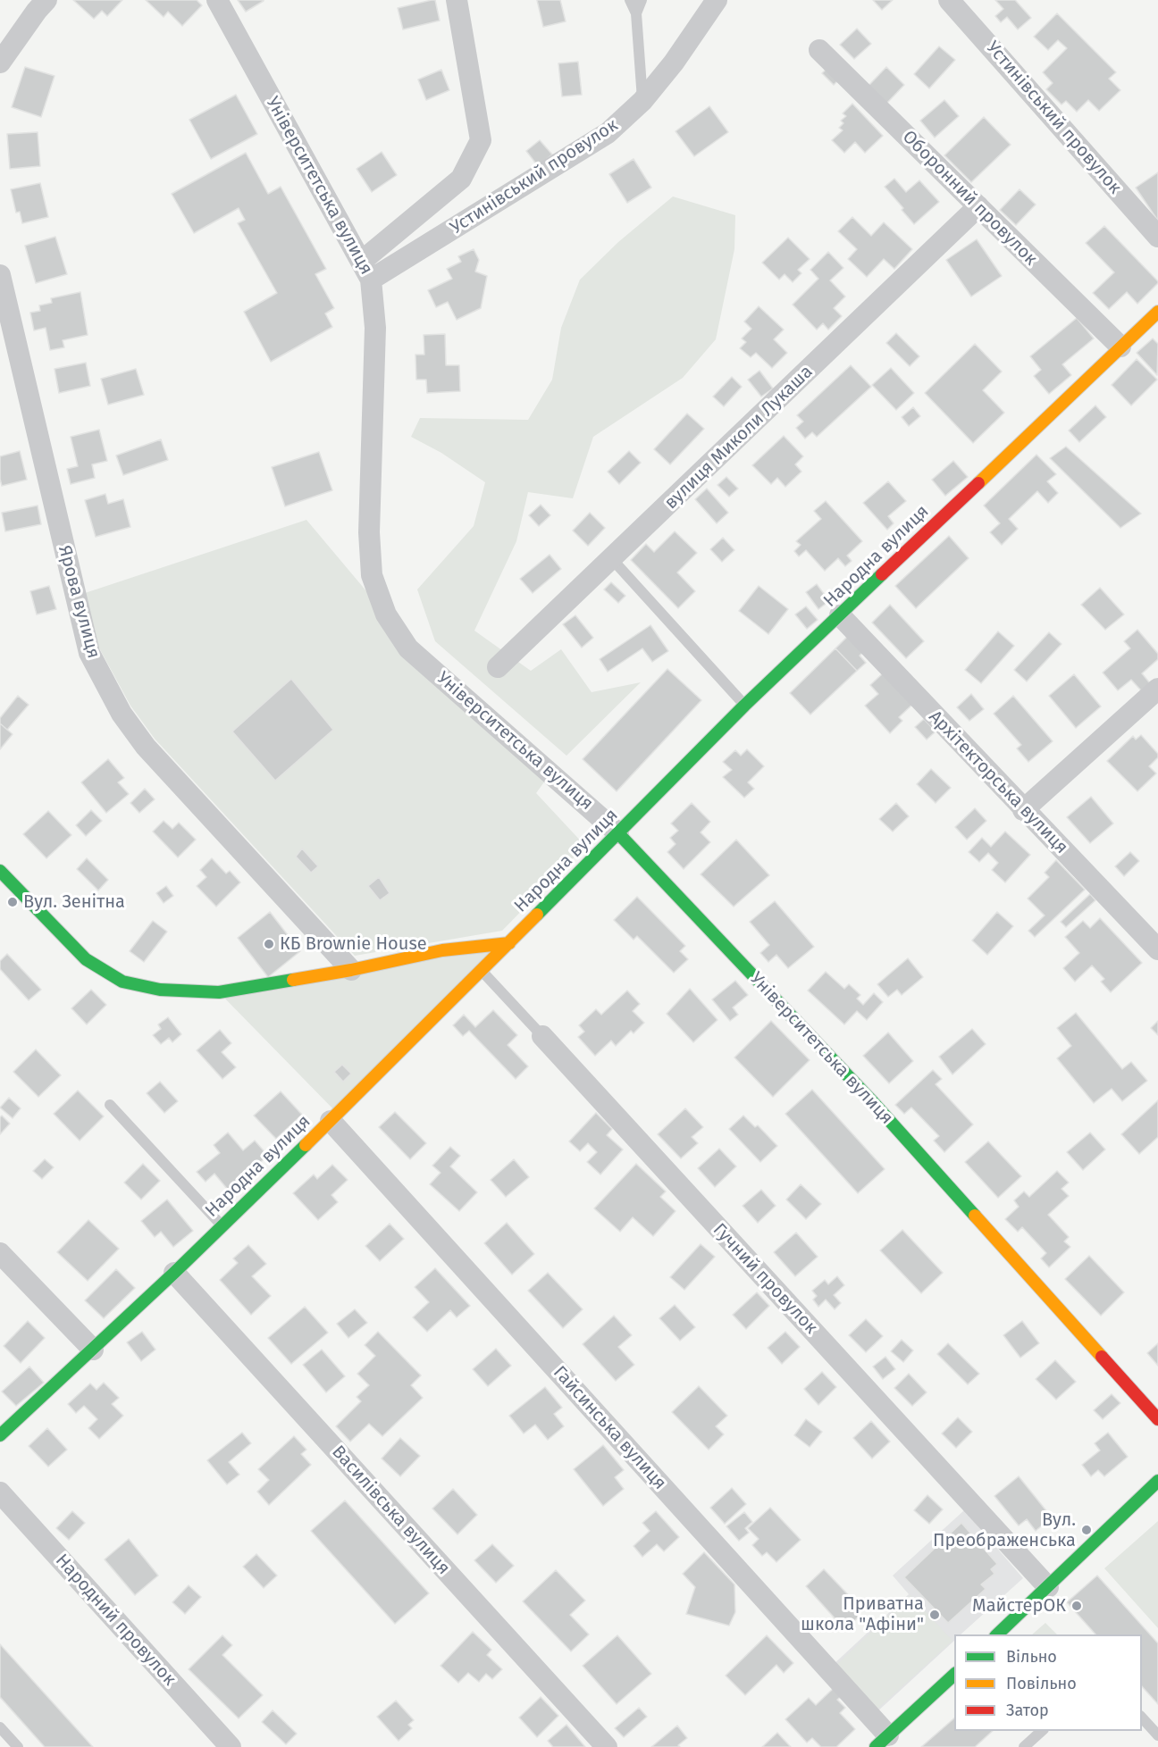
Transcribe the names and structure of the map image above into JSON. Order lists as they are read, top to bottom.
{
  "streets": {
    "street": [
      "Устинівський провулок",
      "Університетська вулиця",
      "Оборонний провулок",
      "вулиця Миколи Лукаша",
      "Народна вулиця",
      "Ярова вулиця",
      "Архітекторська вулиця",
      "Гучний провулок",
      "Гайсинська вулиця",
      "Василівська вулиця",
      "Народний провулок"
    ]
  },
  "crossings": [
    ["Устинівський провулок", "Університетська вулиця"],
    ["Університетська вулиця", "Народна вулиця"],
    ["Оборонний провулок", "вулиця Миколи Лукаша"],
    ["Оборонний провулок", "Народна вулиця"],
    ["Народна вулиця", "Архітекторська вулиця"],
    ["Народна вулиця", "Гучний провулок"],
    ["Народна вулиця", "Гайсинська вулиця"],
    ["Народна вулиця", "Василівська вулиця"]
  ],
  "places": [
    "Вул. Зенітна",
    "КБ Brownie House",
    "Вул. Преображенська",
    "МайстерОК",
    "Приватна школа \"Афіни\""
  ],
  "legend": ["Вільно", "Повільно", "Затор"]
}
